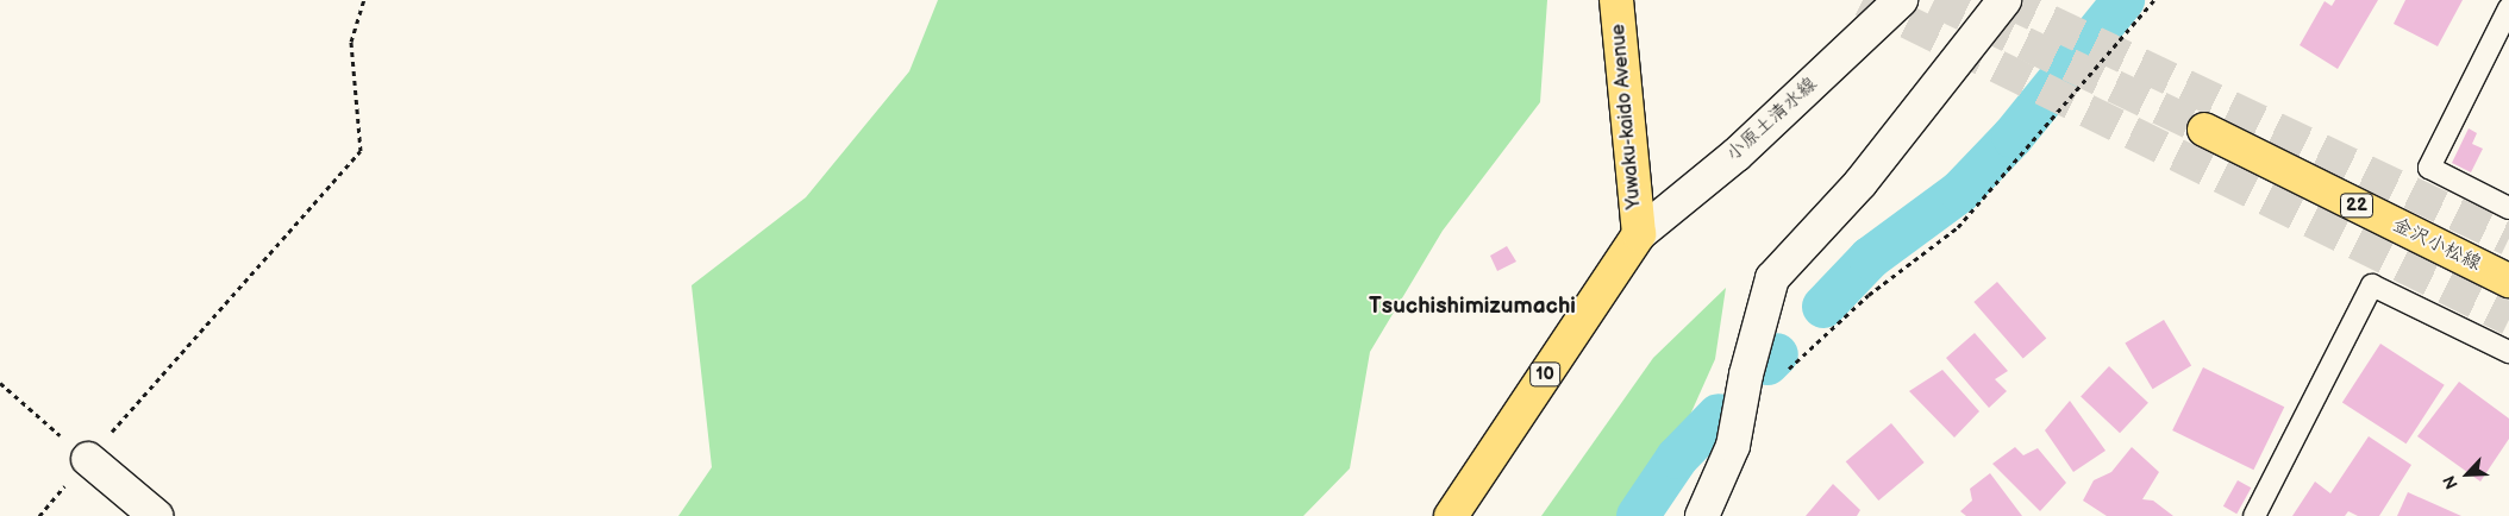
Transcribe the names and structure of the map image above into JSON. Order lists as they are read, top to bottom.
{
  "streets": {
    "main road": [
      "Yuwaku-kaido Avenue",
      "22",
      "金沢小松線",
      "10"
    ],
    "street": ["小原土清水線"]
  },
  "crossings": [
    ["Yuwaku-kaido Avenue", "小原土清水線"],
    ["Yuwaku-kaido Avenue", "10"],
    ["小原土清水線", "10"]
  ],
  "districts": ["Tsuchishimizumachi"],
  "north": "bottom left"
}
